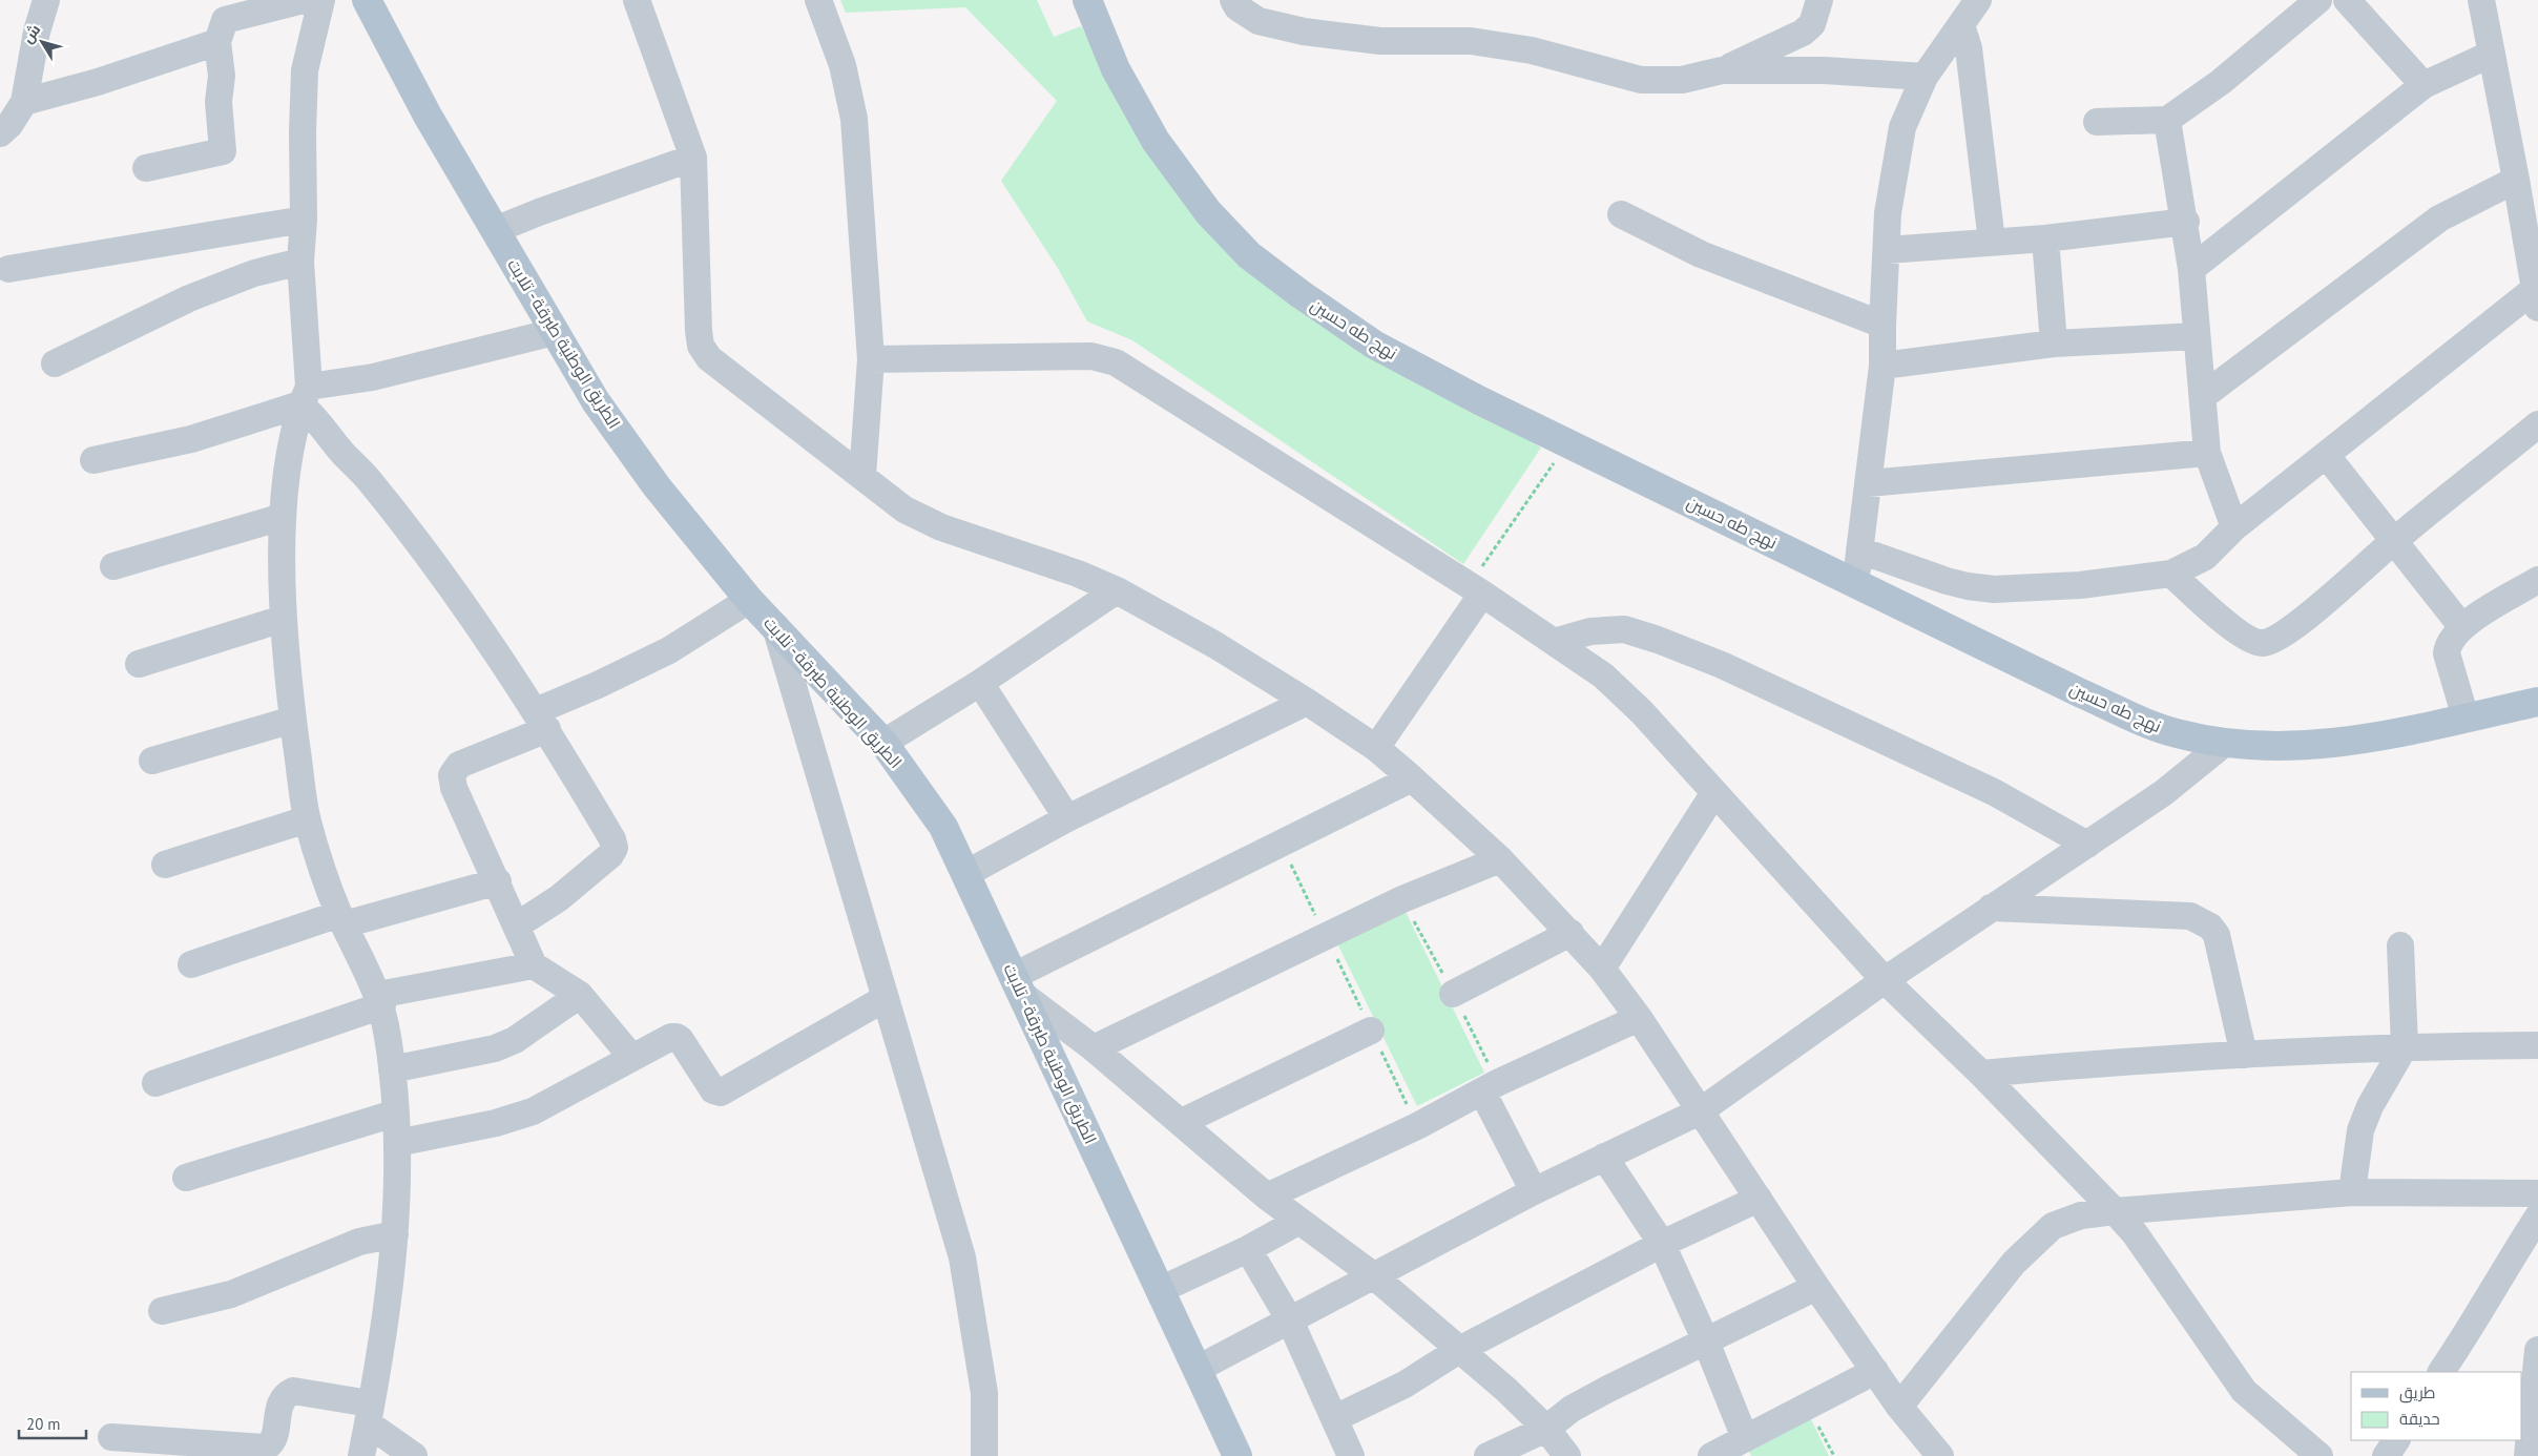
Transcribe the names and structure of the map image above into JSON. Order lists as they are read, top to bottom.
{
  "streets": {
    "main road": ["نهج طه حسين", "الطريق الوطنية طبرقة - تلابت"]
  },
  "legend": ["طريق", "حديقة"],
  "scale_bar": "20 m",
  "north": "top left"
}
